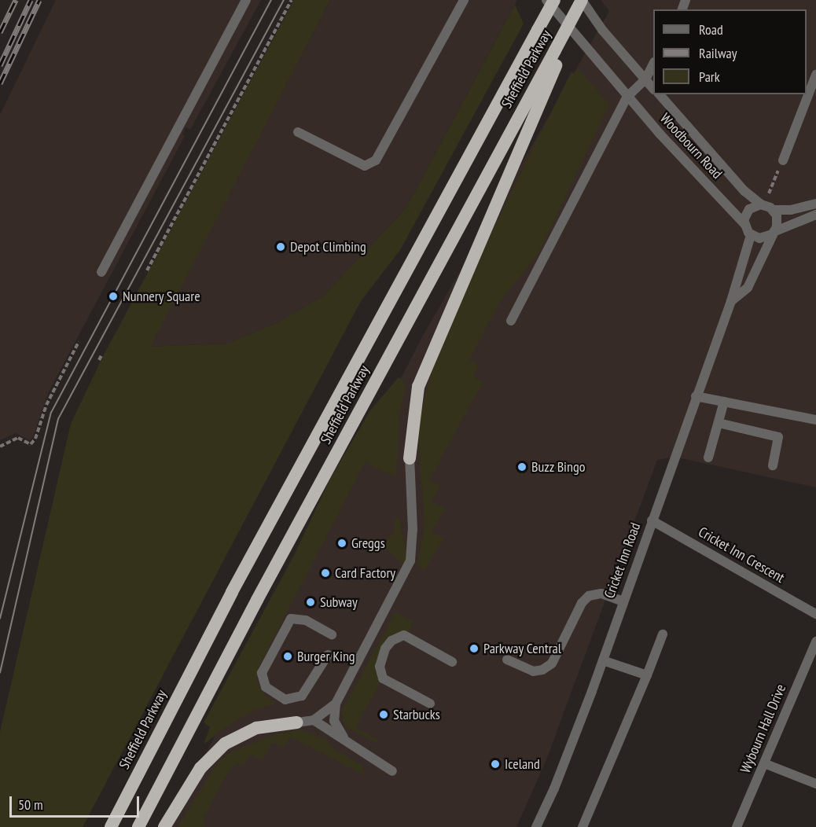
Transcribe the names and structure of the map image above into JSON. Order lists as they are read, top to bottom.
{
  "streets": {
    "highway": ["Sheffield Parkway"],
    "street": [
      "Woodbourn Road",
      "Cricket Inn Crescent",
      "Cricket Inn Road",
      "Wybourn Hall Drive"
    ]
  },
  "crossings": [
    ["Woodbourn Road", "Cricket Inn Road"],
    ["Cricket Inn Crescent", "Cricket Inn Road"]
  ],
  "places": [
    "Depot Climbing",
    "Nunnery Square",
    "Buzz Bingo",
    "Greggs",
    "Card Factory",
    "Subway",
    "Parkway Central",
    "Burger King",
    "Starbucks",
    "Iceland"
  ],
  "legend": ["Road", "Railway", "Park"],
  "scale_bar": "50 m"
}
